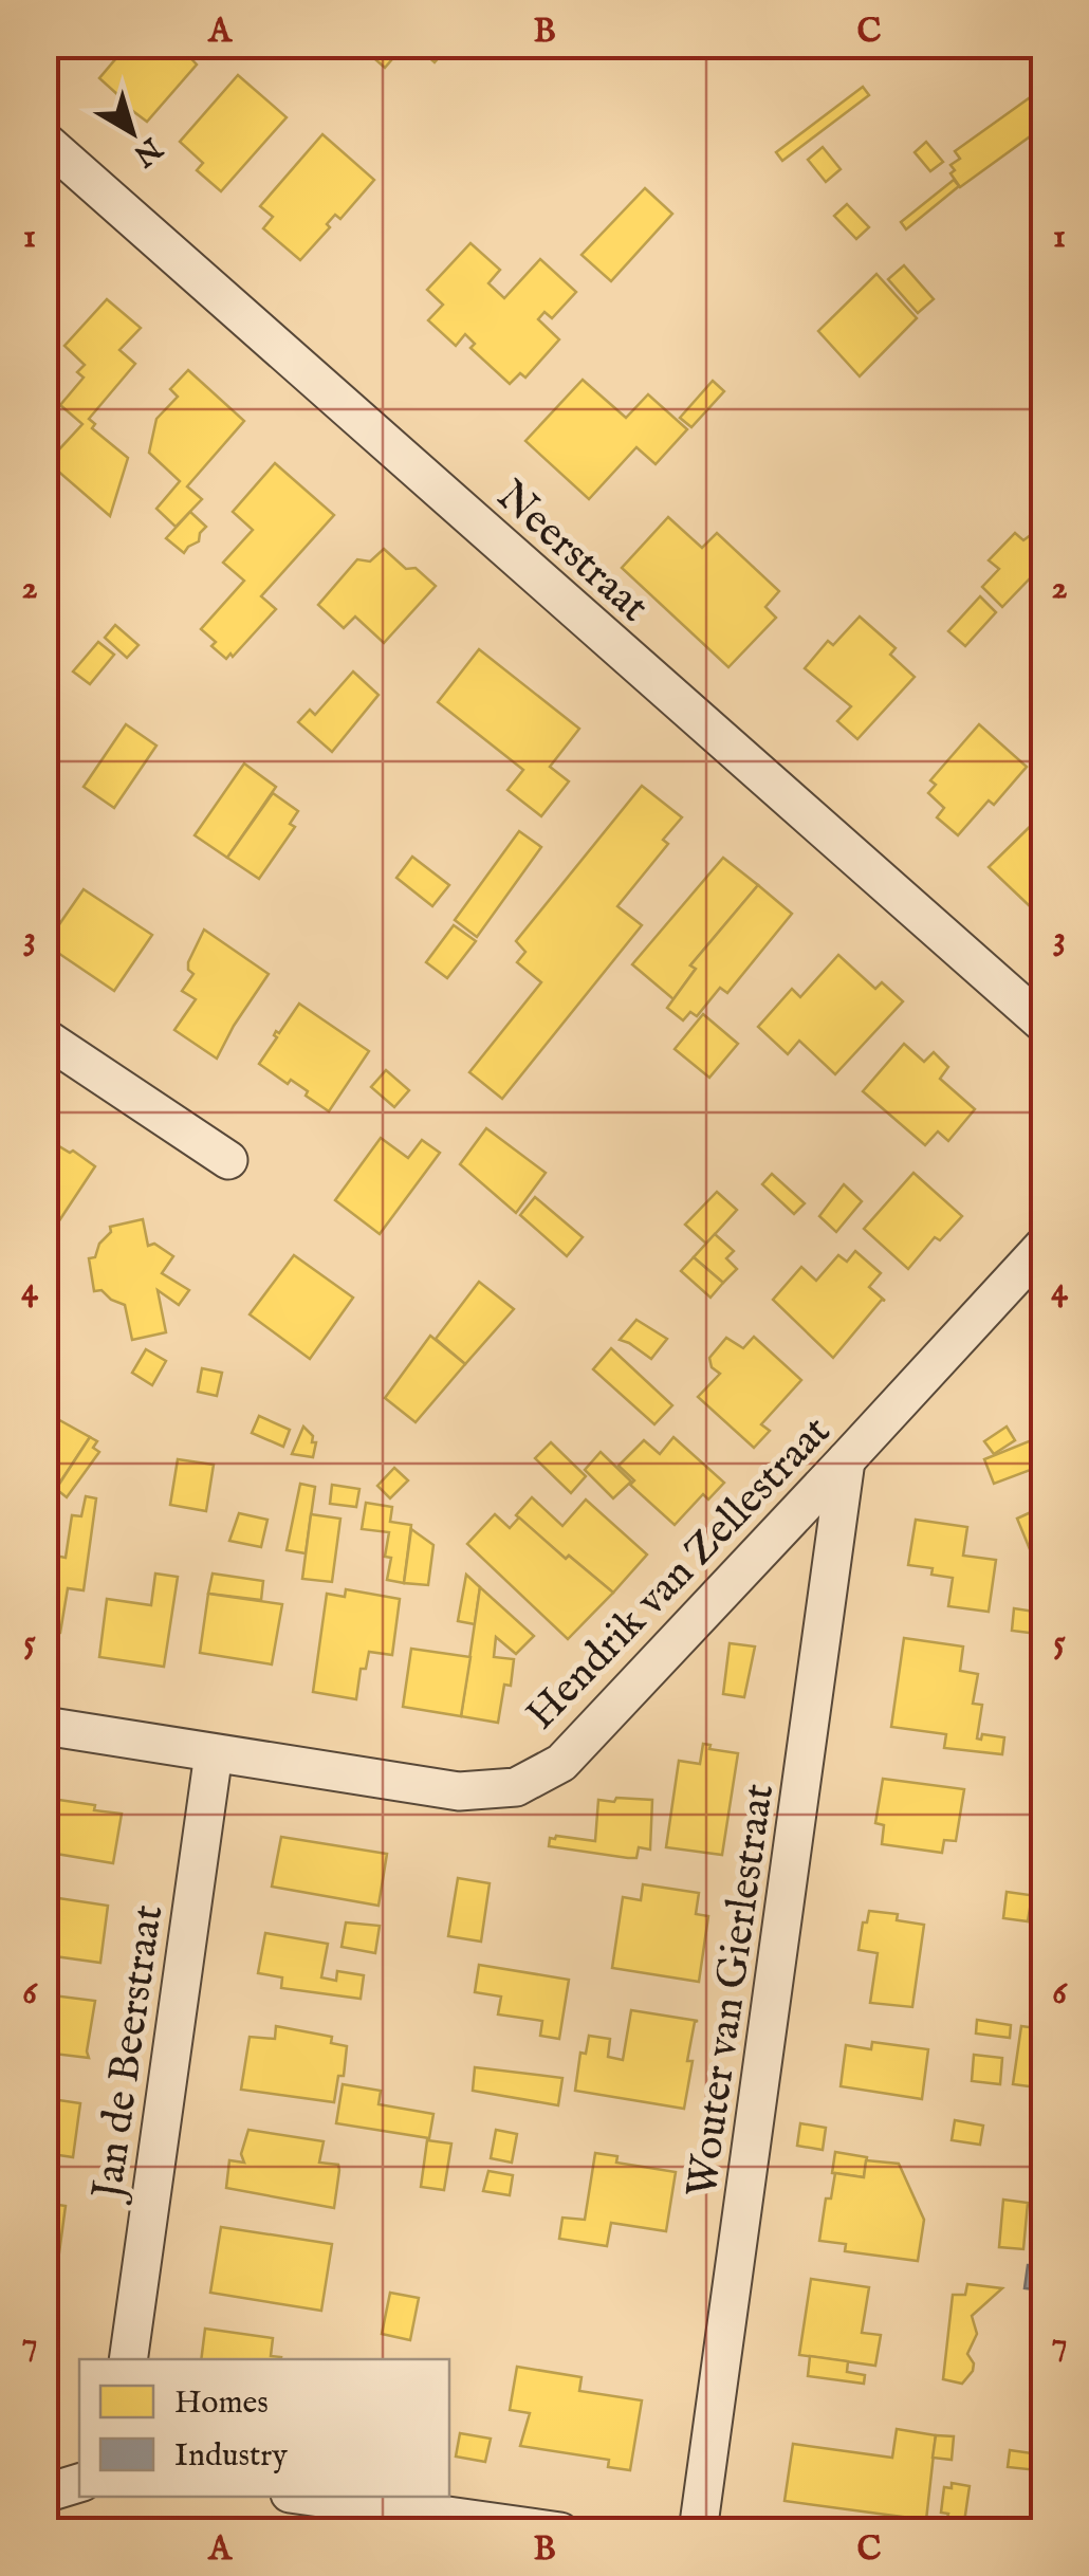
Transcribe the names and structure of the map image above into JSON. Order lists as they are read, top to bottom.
{
  "streets": {
    "street": [
      "Neerstraat",
      "Hendrik van Zellestraat",
      "Wouter van Gierlestraat",
      "Jan de Beerstraat"
    ]
  },
  "crossings": [
    ["Hendrik van Zellestraat", "Wouter van Gierlestraat"],
    ["Hendrik van Zellestraat", "Jan de Beerstraat"]
  ],
  "legend": ["Homes", "Industry"],
  "north": "bottom right",
  "grid": {
    "columns": ["A", "B", "C"],
    "rows": [
      "1",
      "2",
      "3",
      "4",
      "5",
      "6",
      "7"
    ]
  }
}
